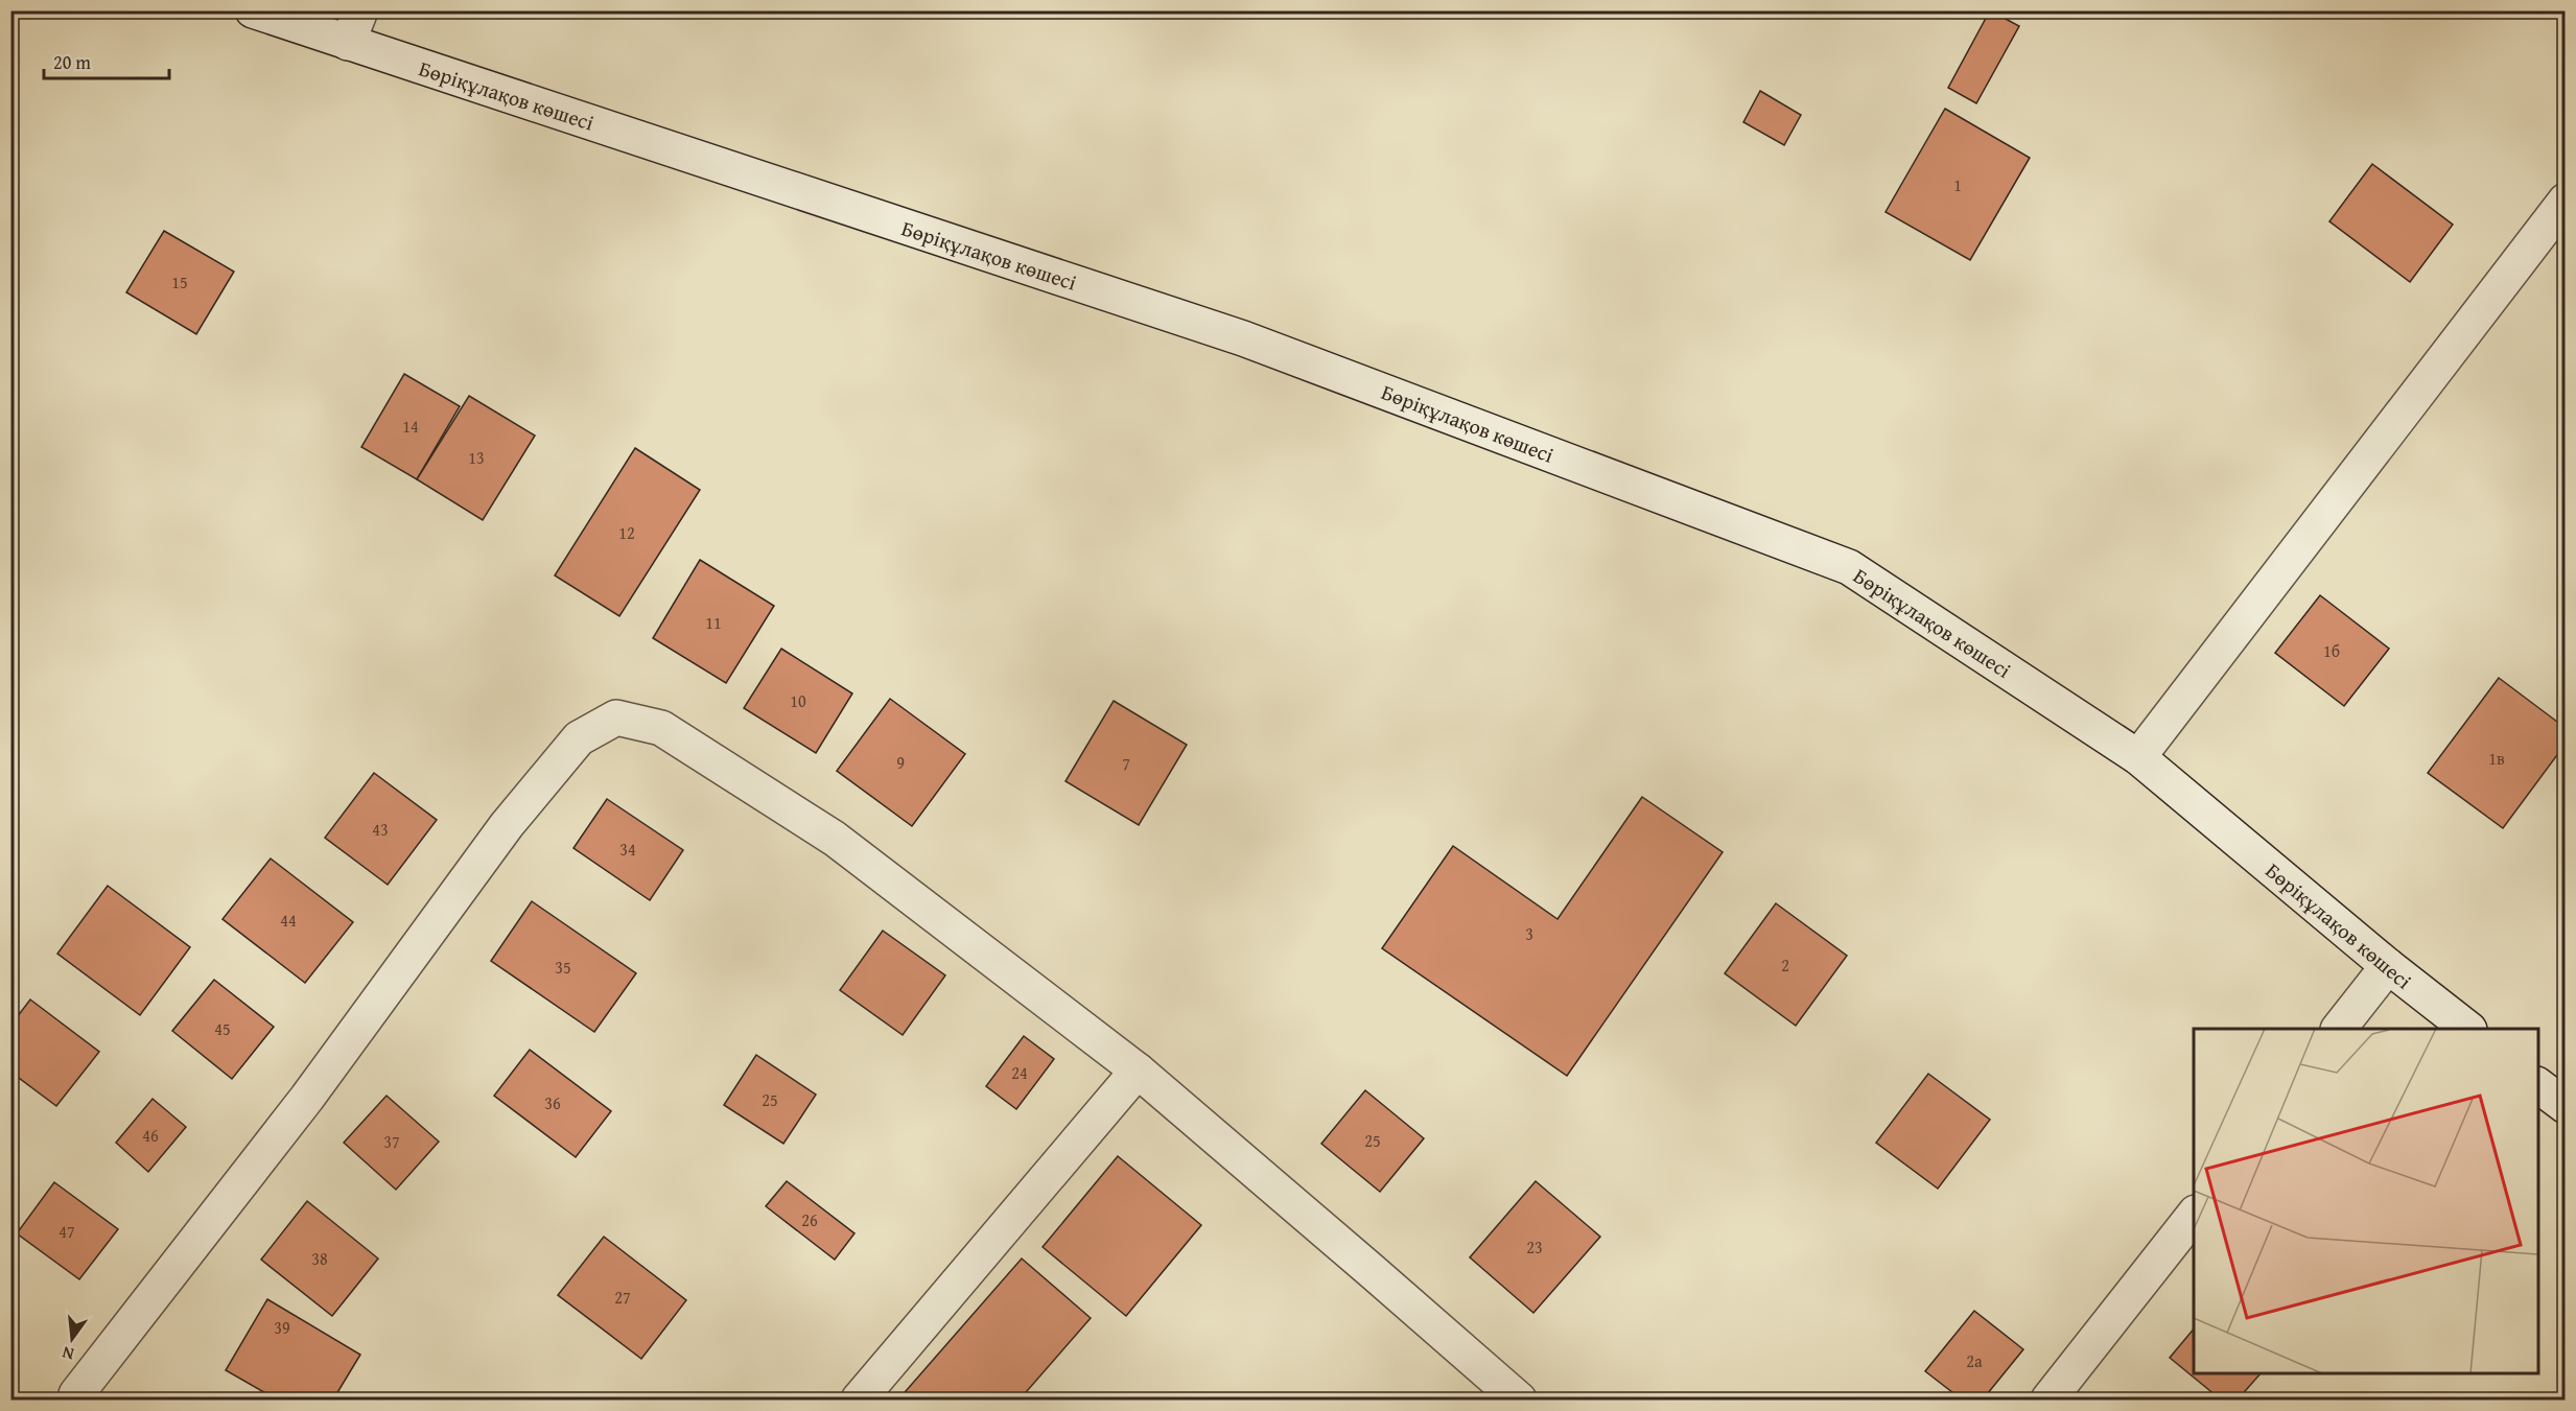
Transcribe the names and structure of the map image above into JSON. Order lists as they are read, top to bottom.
{
  "streets": {
    "street": ["Бөріқұлақов көшесі"]
  },
  "house_numbers": [
    "1",
    "15",
    "14",
    "13",
    "12",
    "11",
    "1б",
    "10",
    "1в",
    "9",
    "7",
    "43",
    "34",
    "44",
    "3",
    "2",
    "35",
    "45",
    "24",
    "25",
    "36",
    "46",
    "25",
    "37",
    "26",
    "47",
    "23",
    "38",
    "27",
    "39",
    "2а"
  ],
  "scale_bar": "20 m",
  "north": "bottom"
}
